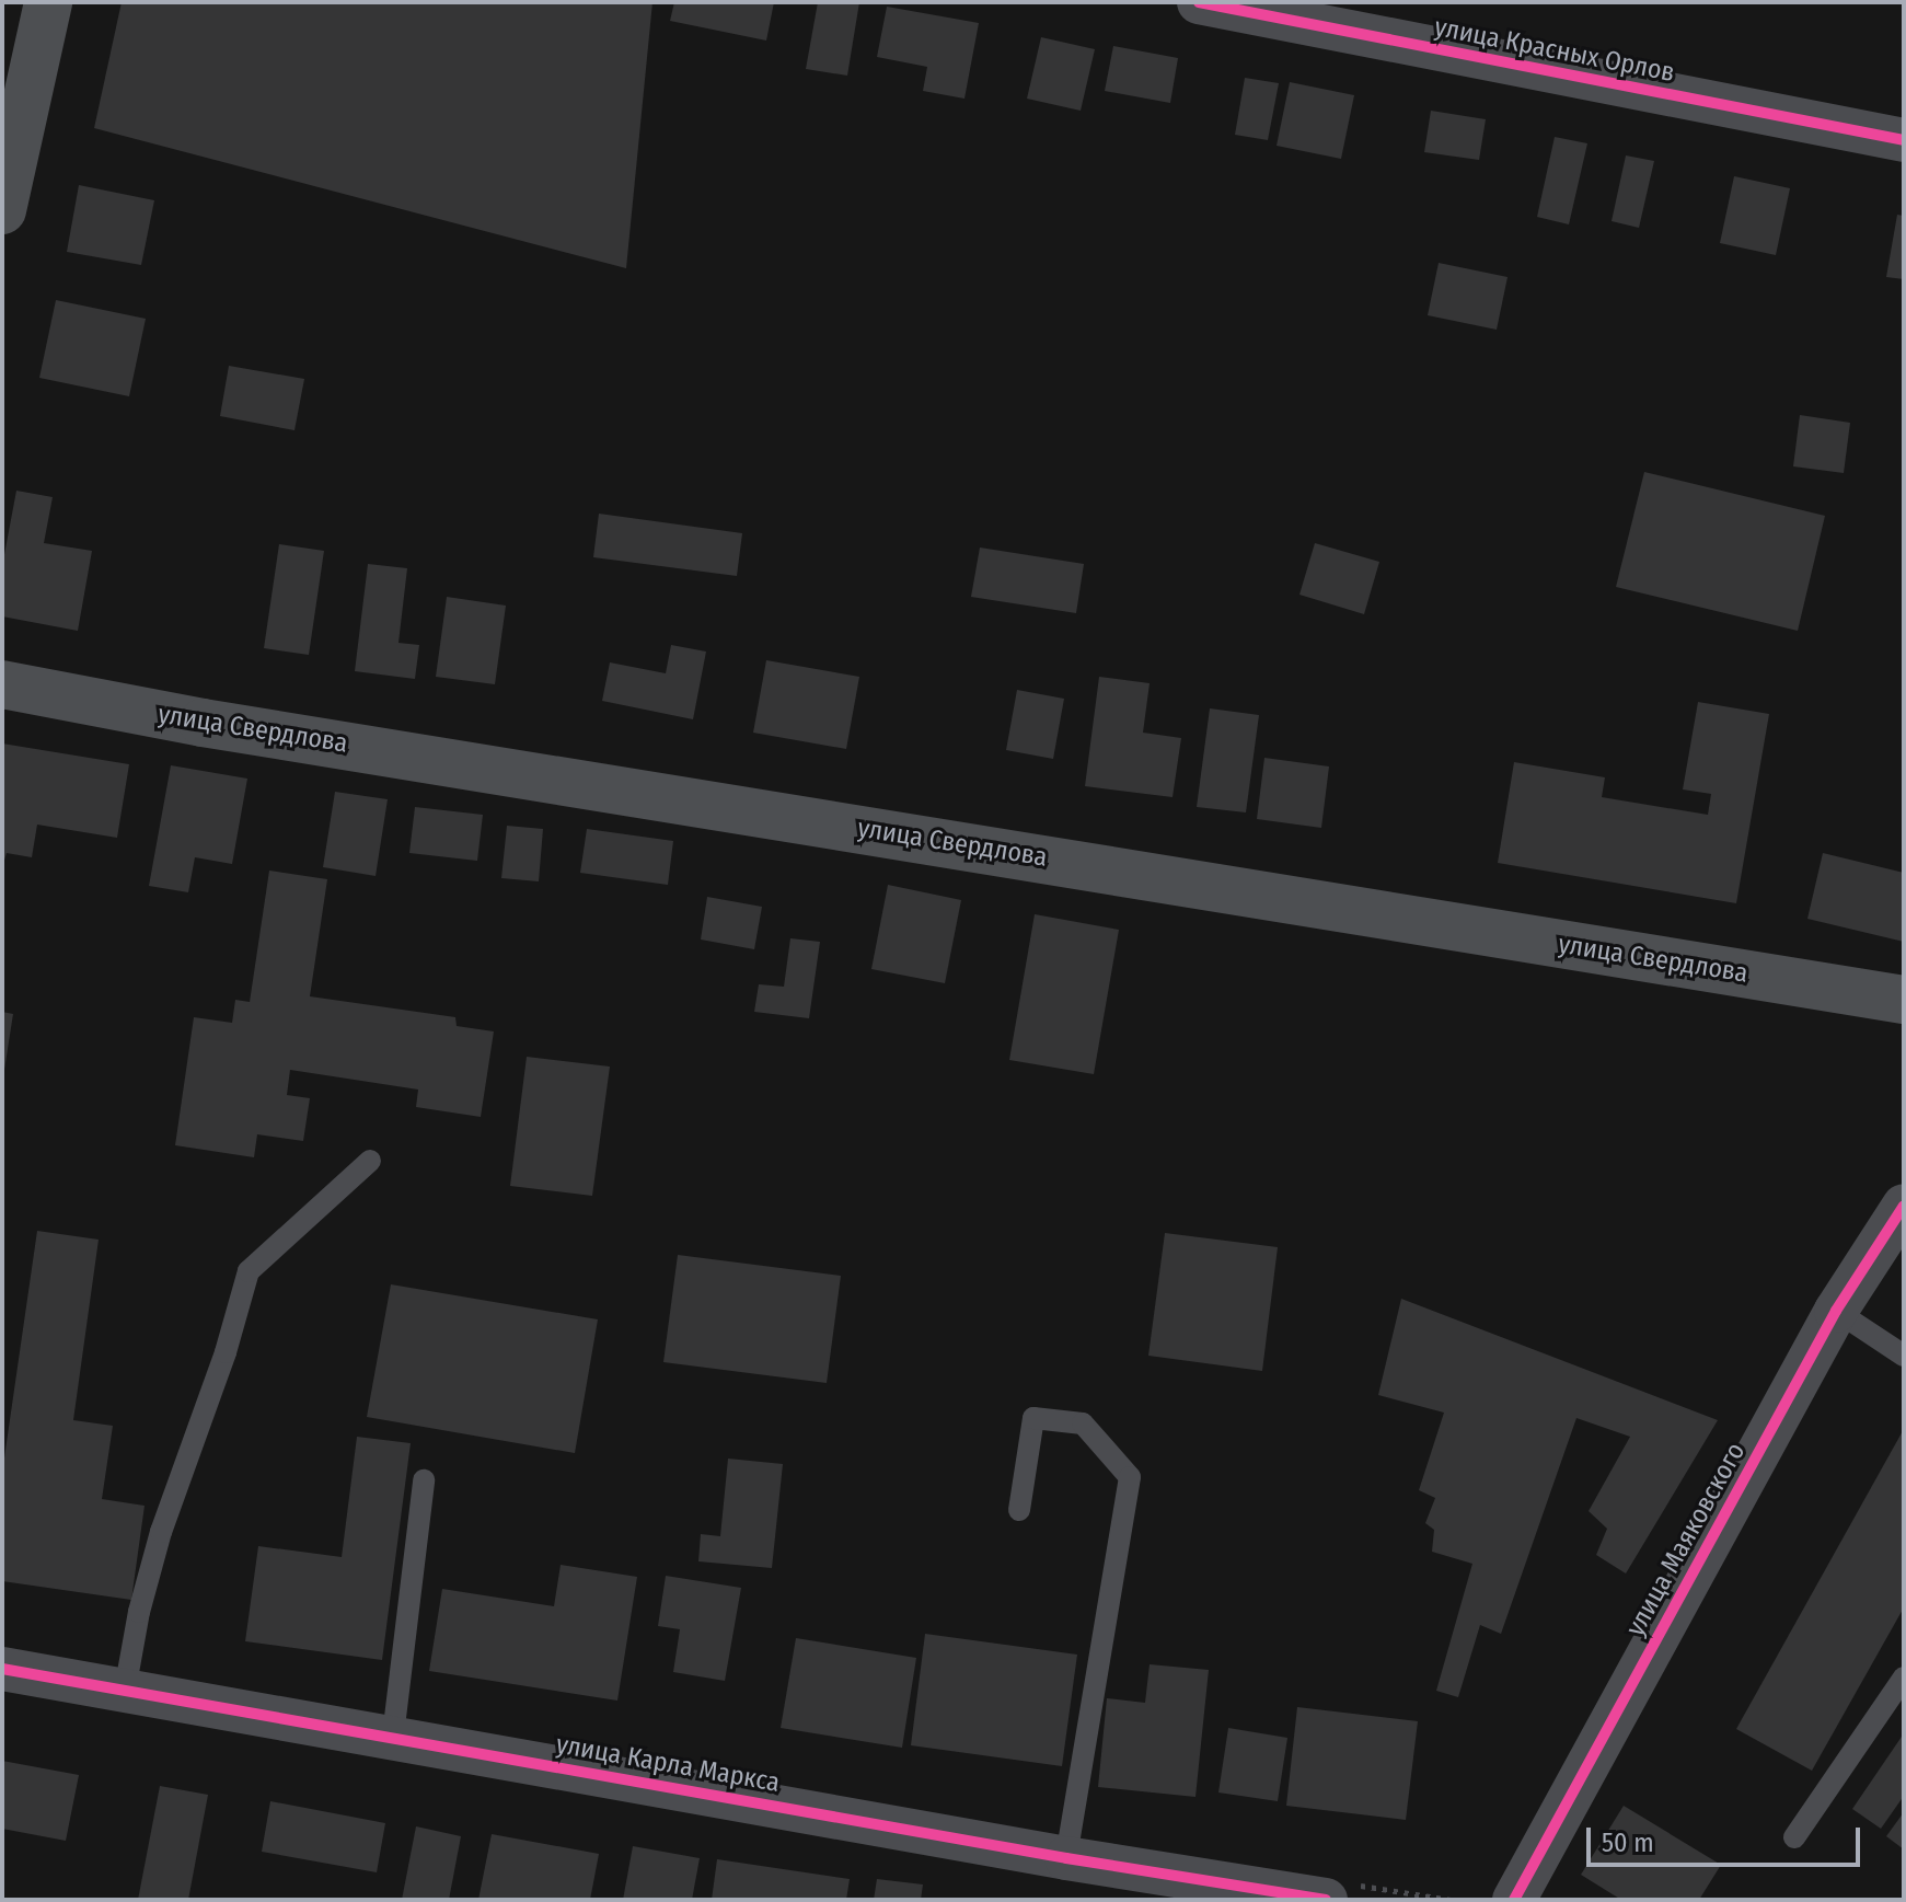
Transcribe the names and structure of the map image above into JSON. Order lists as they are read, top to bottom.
{
  "streets": {
    "main road": ["улица Свердлова"],
    "street": ["улица Красных Орлов", "улица Маяковского", "улица Карла Маркса"]
  },
  "scale_bar": "50 m"
}
